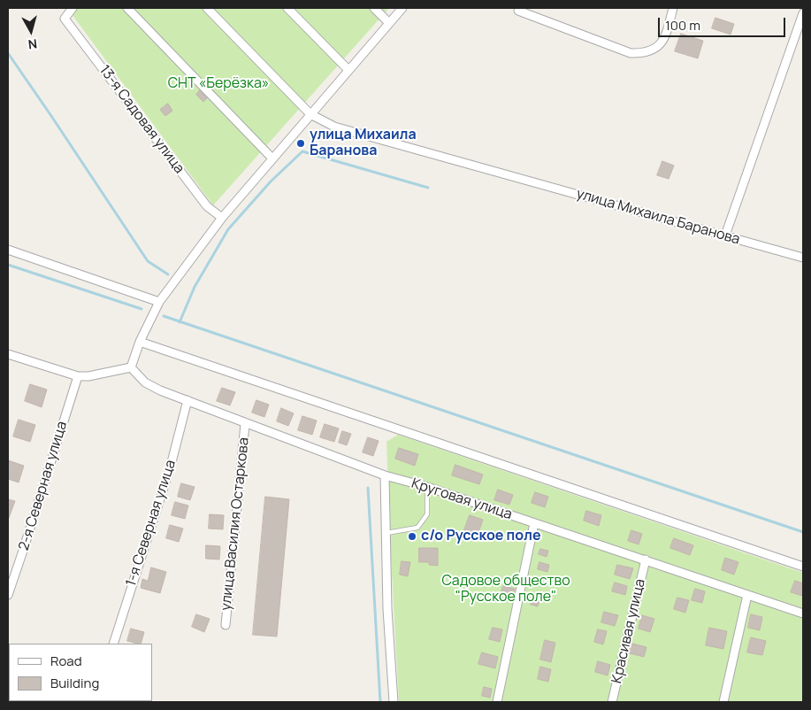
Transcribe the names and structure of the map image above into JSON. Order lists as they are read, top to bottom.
{
  "streets": {
    "street": [
      "13-я Садовая улица",
      "улица Михаила Баранова",
      "2-я Северная улица",
      "Круговая улица",
      "1-я Северная улица",
      "улица Василия Остаркова",
      "Красивая улица"
    ]
  },
  "crossings": [
    ["Круговая улица", "1-я Северная улица"],
    ["Круговая улица", "улица Василия Остаркова"],
    ["Круговая улица", "Красивая улица"]
  ],
  "parks": ["СНТ «Берёзка»", "Садовое общество \"Русское поле\""],
  "places": ["улица Михаила Баранова", "с/о Русское поле"],
  "legend": ["Road", "Building"],
  "scale_bar": "100 m",
  "north": "bottom"
}
